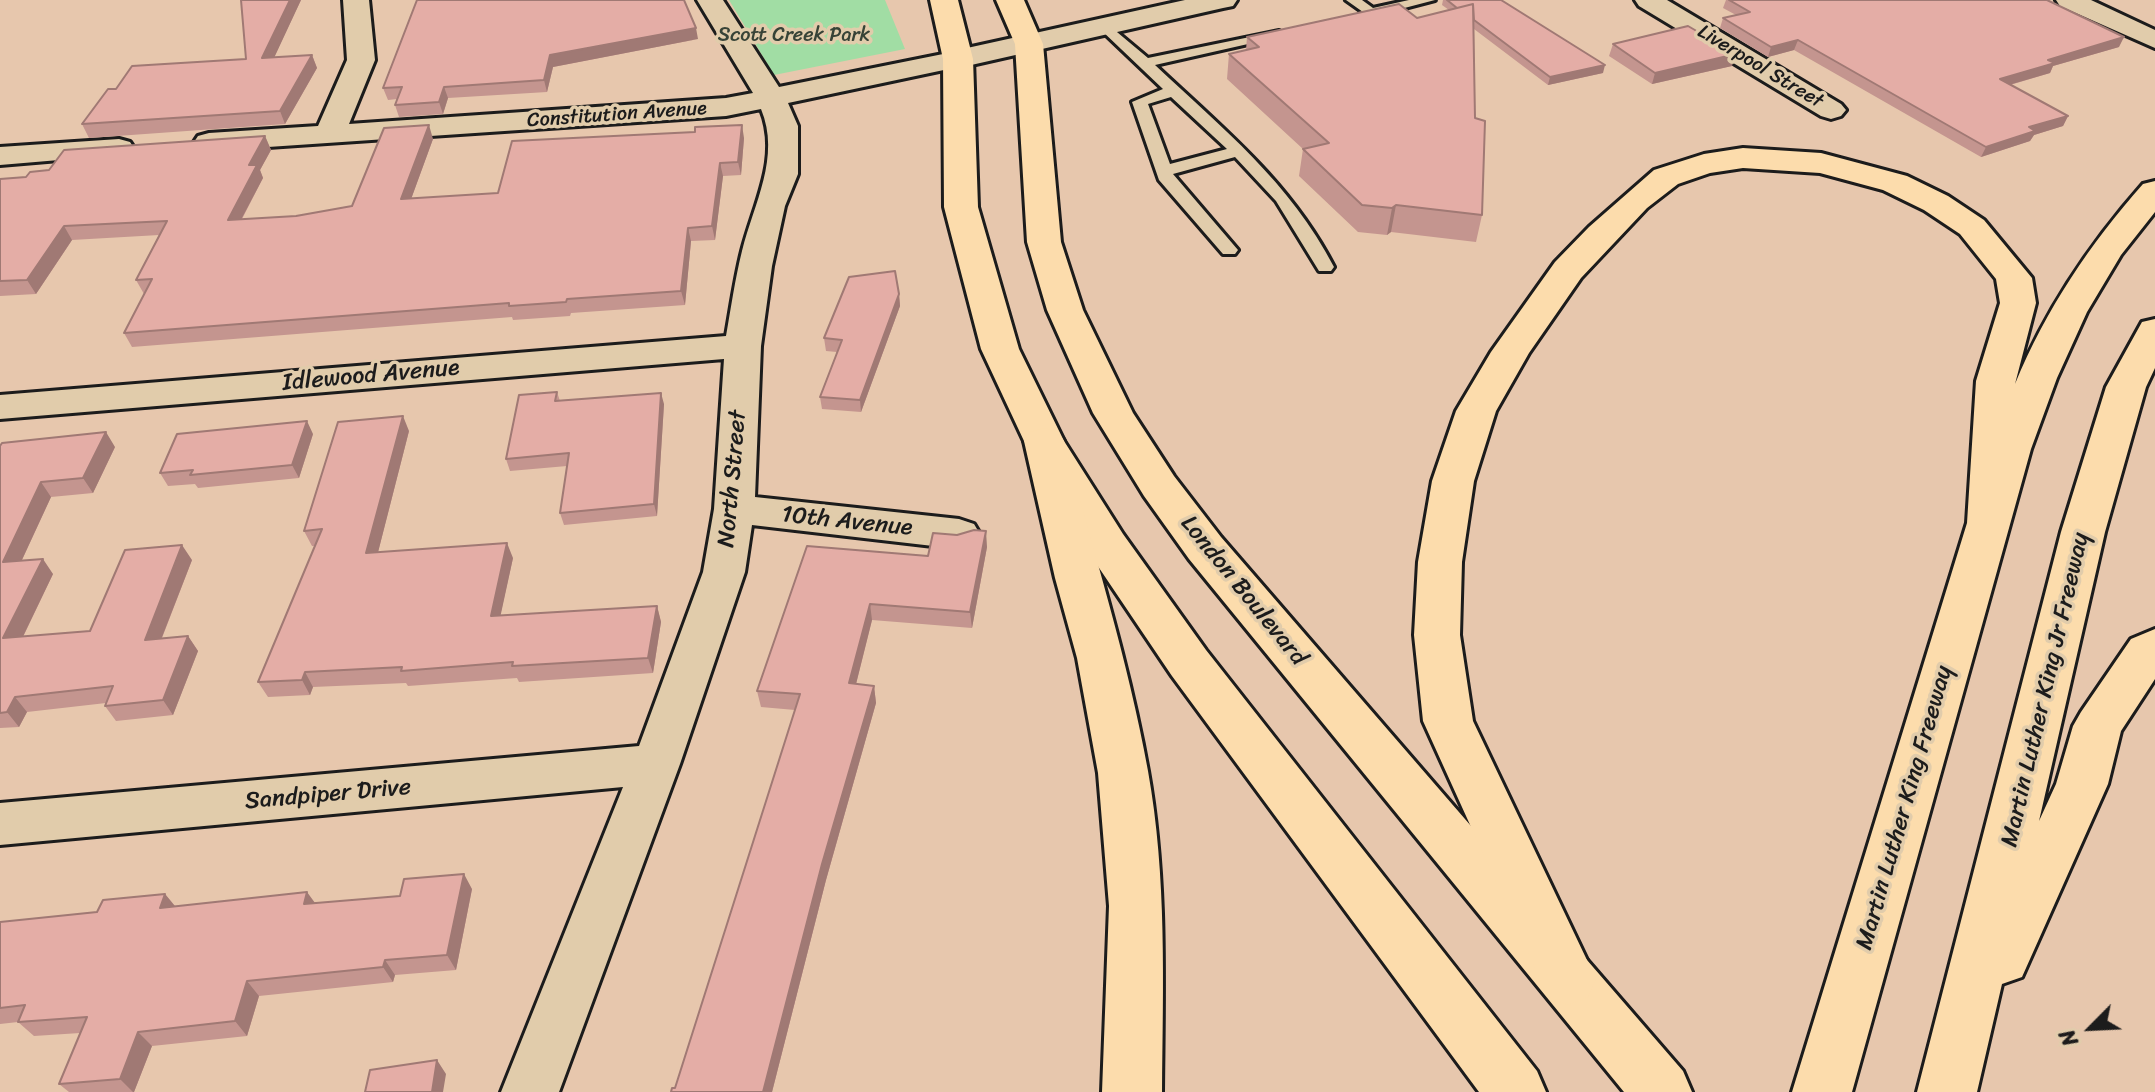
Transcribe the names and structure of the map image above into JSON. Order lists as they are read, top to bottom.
{
  "streets": {
    "main road": ["London Boulevard", "Martin Luther King Jr Freeway", "Martin Luther King Freeway"],
    "street": [
      "Liverpool Street",
      "Constitution Avenue",
      "Idlewood Avenue",
      "North Street",
      "10th Avenue",
      "Sandpiper Drive"
    ]
  },
  "crossings": [
    ["Constitution Avenue", "North Street"],
    ["Constitution Avenue", "London Boulevard"],
    ["Idlewood Avenue", "North Street"],
    ["North Street", "10th Avenue"],
    ["North Street", "Sandpiper Drive"]
  ],
  "parks": ["Scott Creek Park"],
  "north": "bottom left"
}
